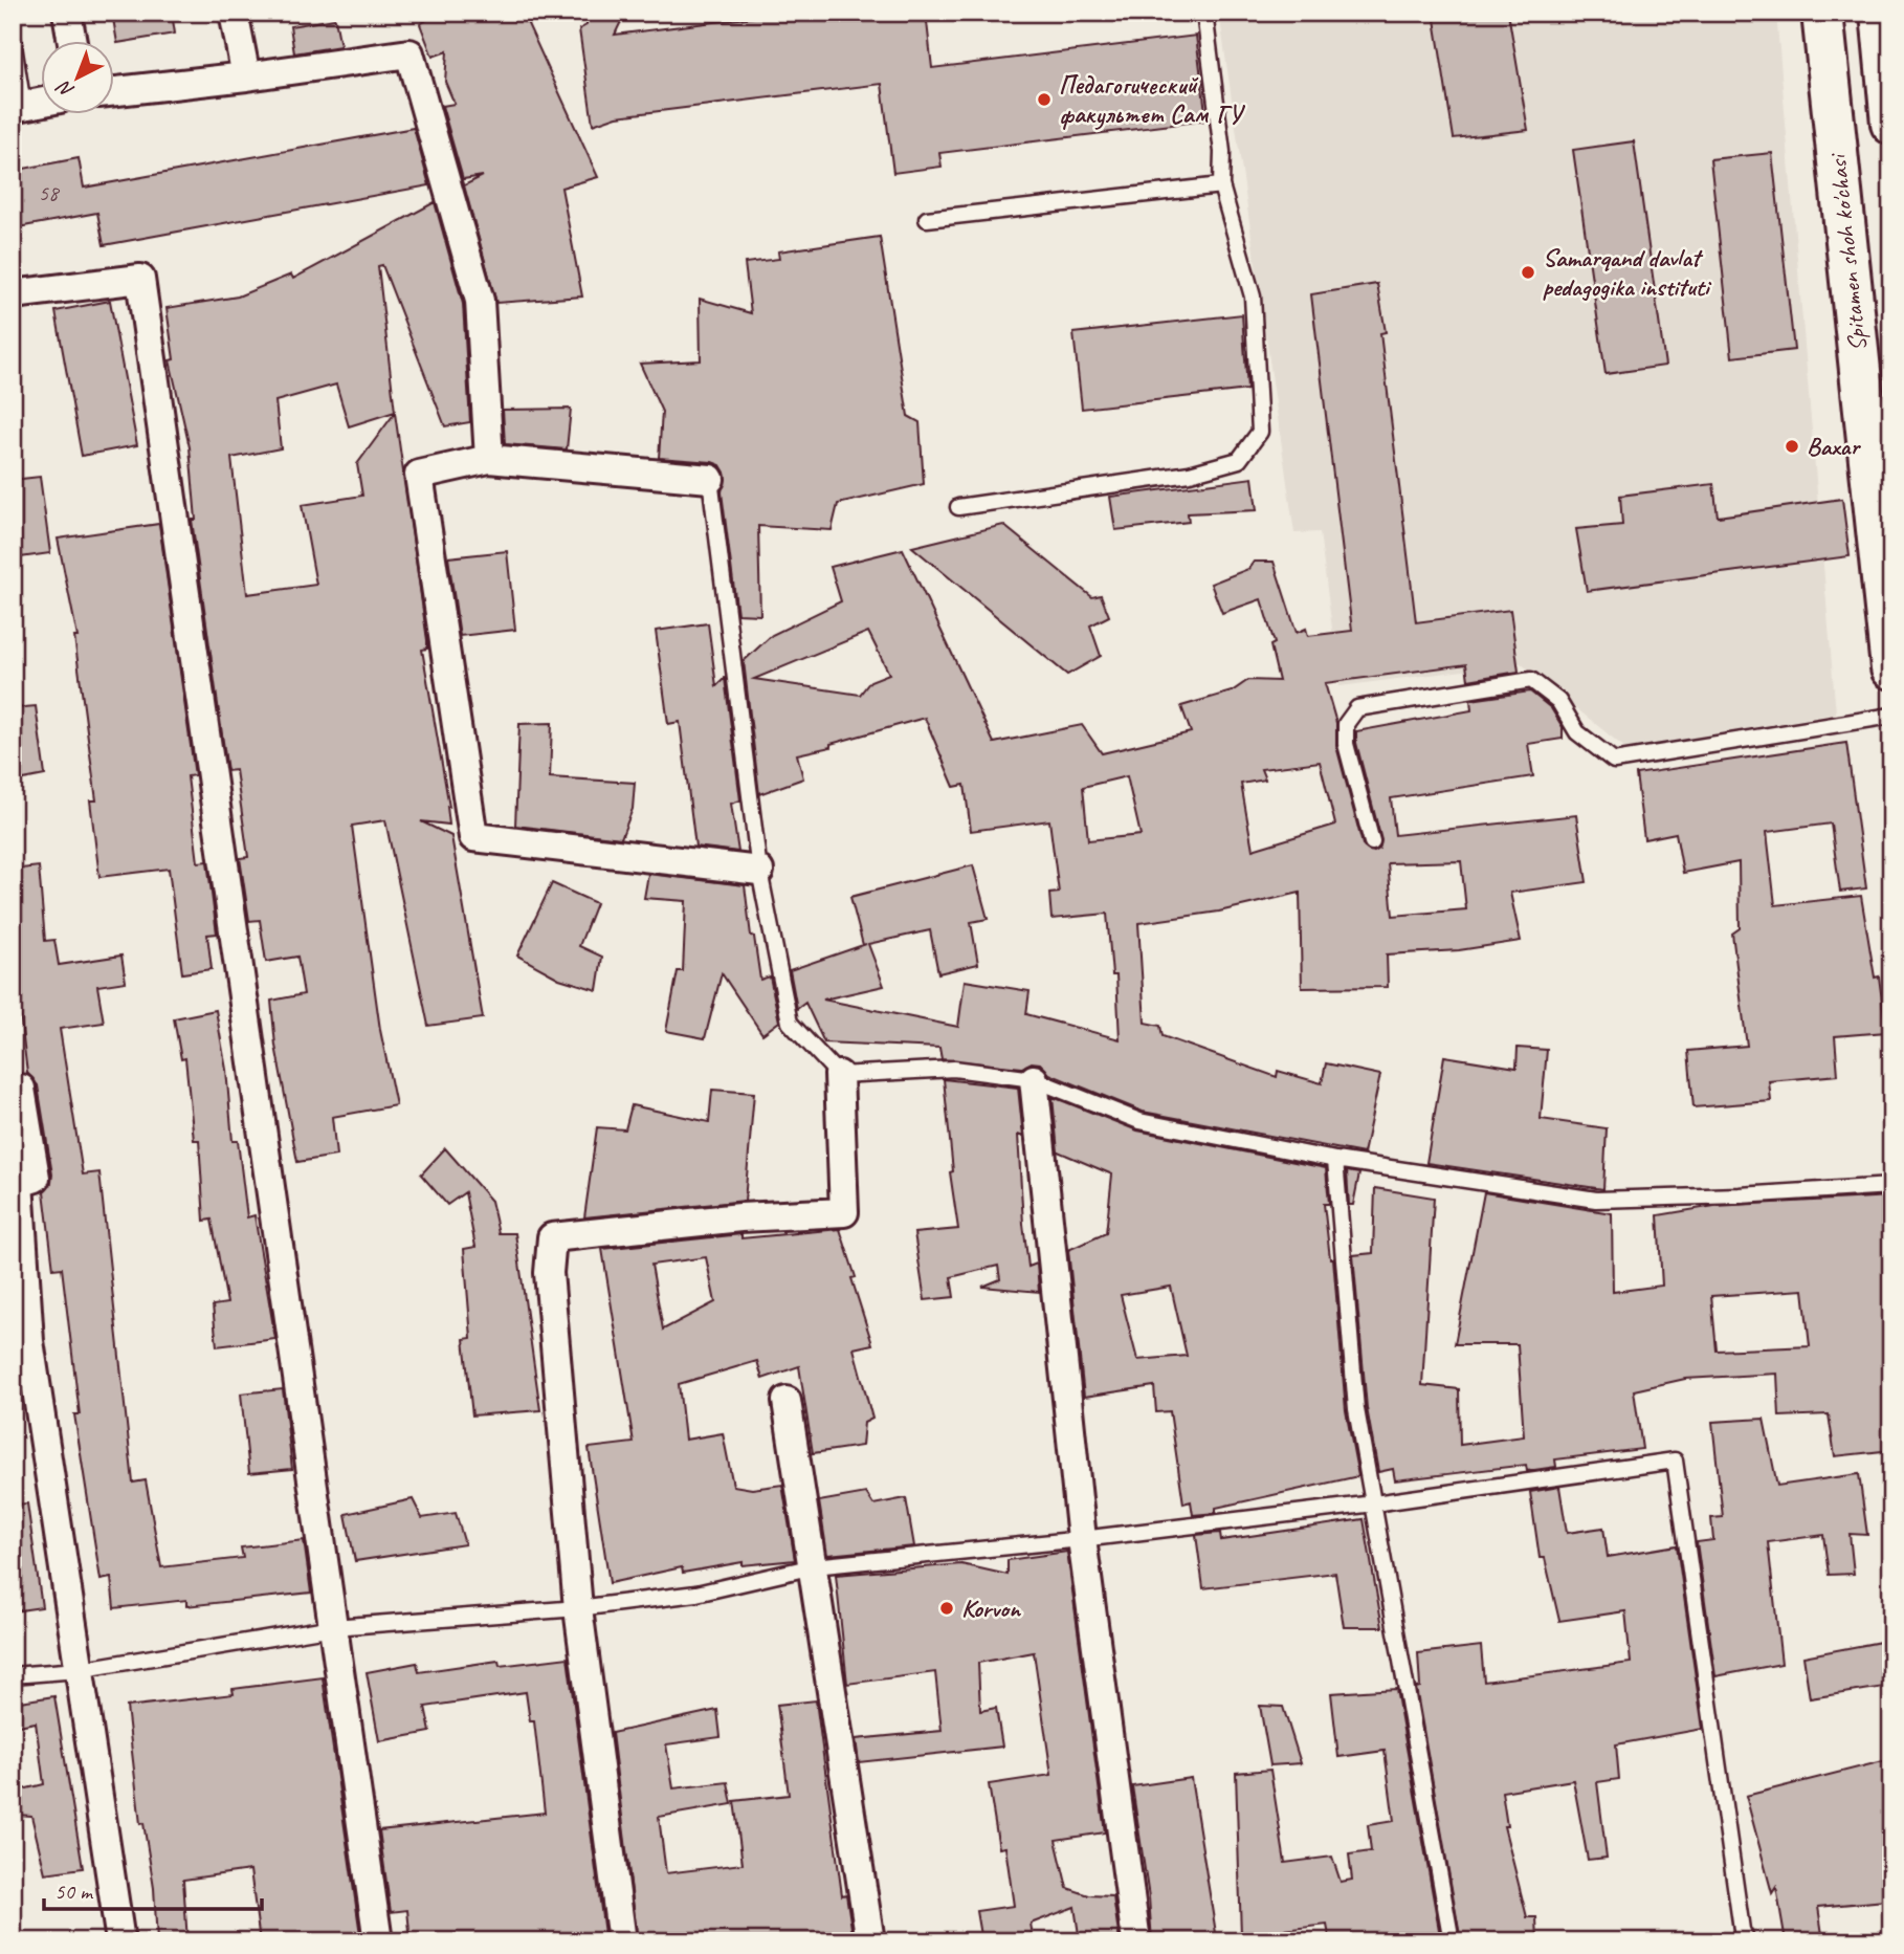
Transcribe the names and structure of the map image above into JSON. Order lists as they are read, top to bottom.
{
  "streets": {
    "main road": ["Spitamen shoh ko'chasi"]
  },
  "places": [
    "Педагогический факультет Сам ГУ",
    "Samarqand davlat pedagogika instituti",
    "Baxar",
    "Korvon"
  ],
  "house_numbers": ["58"],
  "scale_bar": "50 m",
  "north": "bottom left"
}
